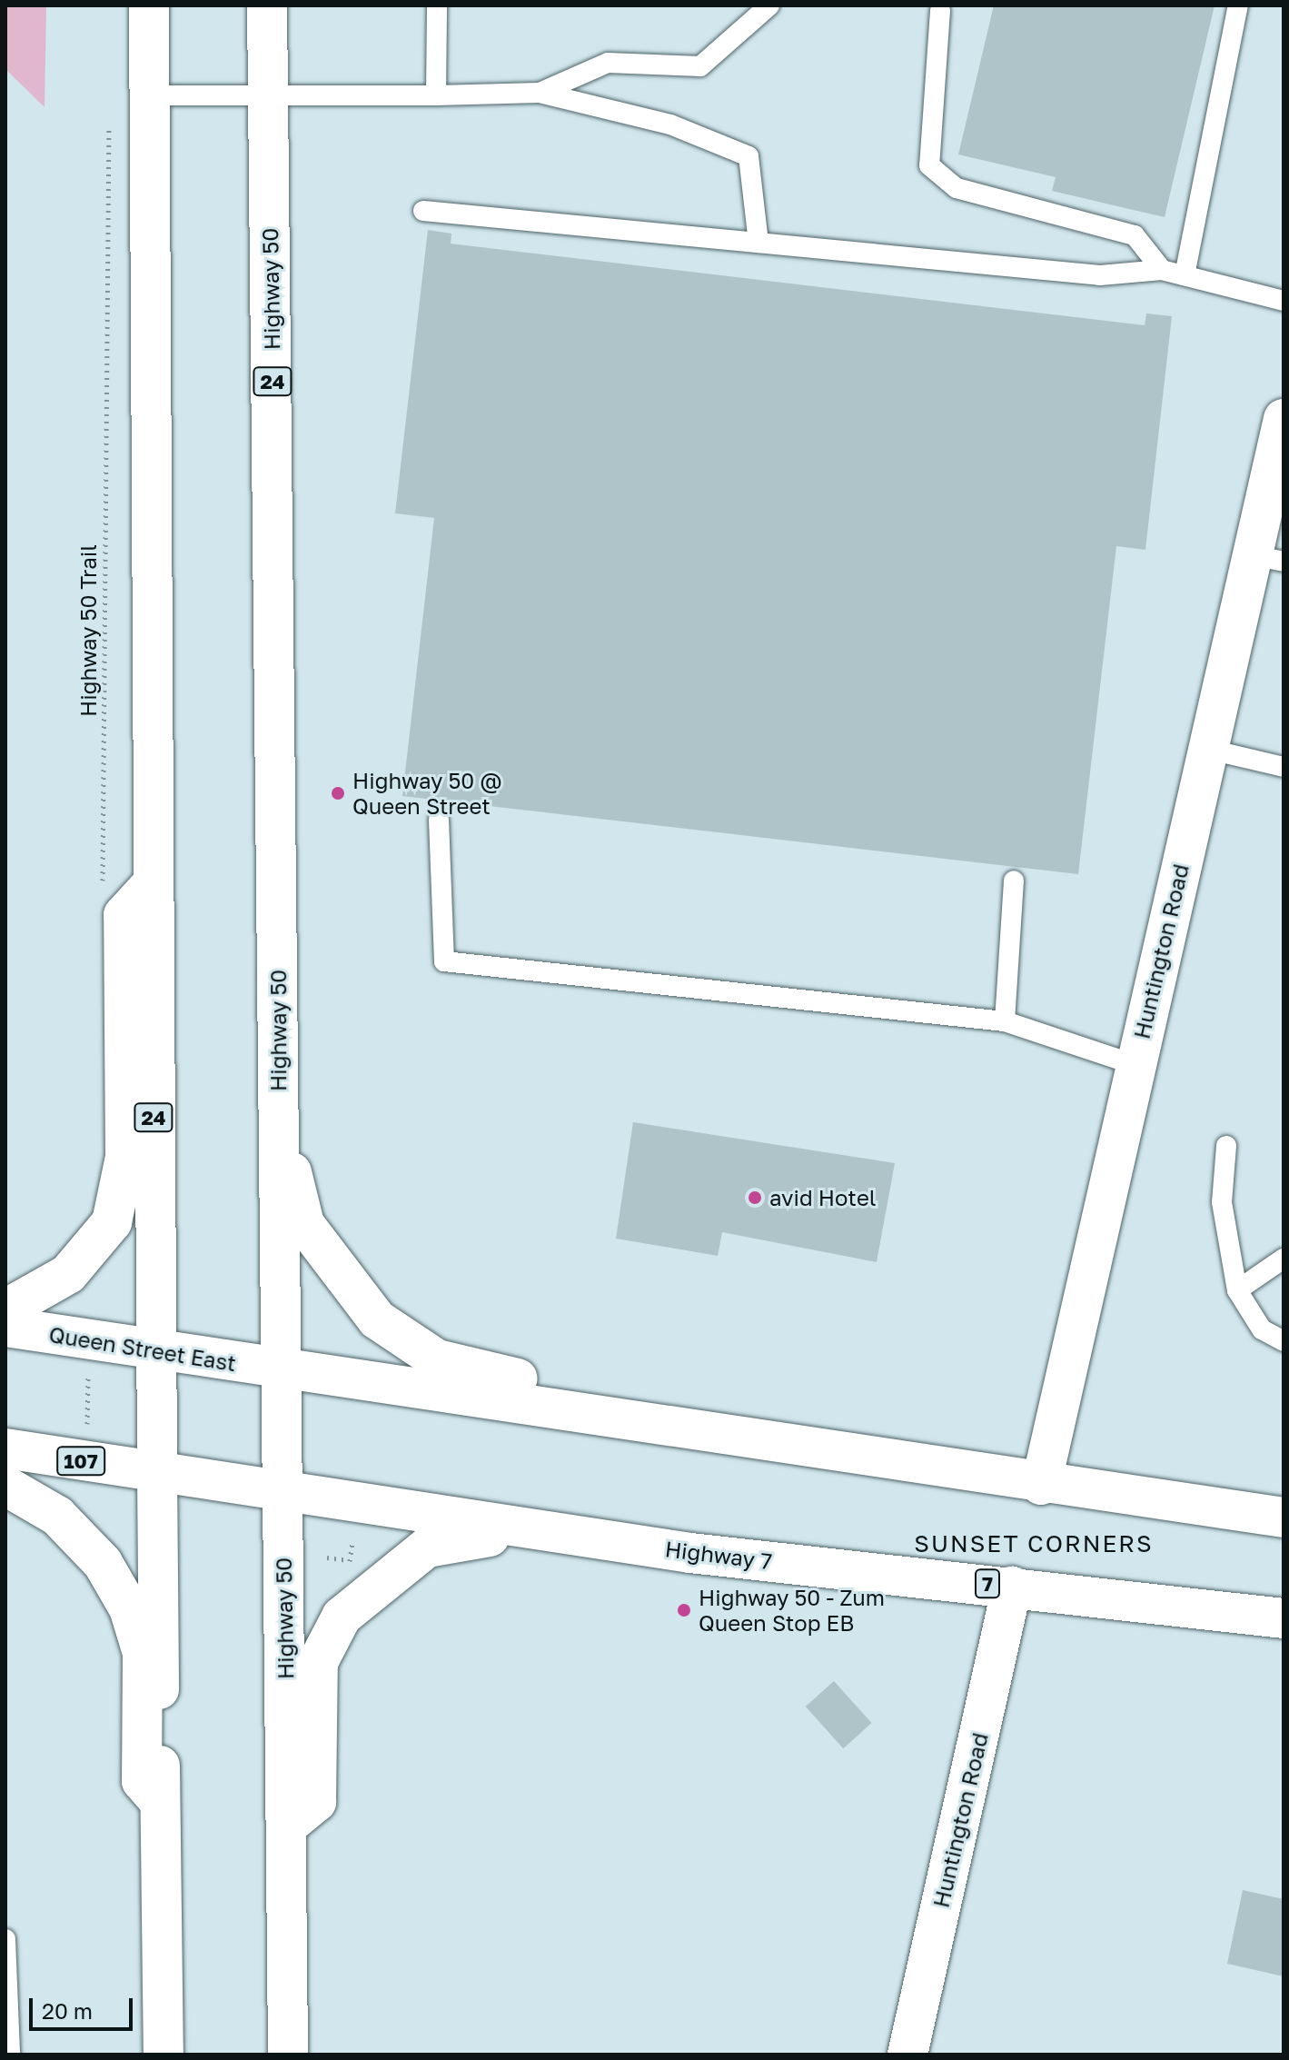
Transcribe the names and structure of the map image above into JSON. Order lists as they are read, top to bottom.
{
  "streets": {
    "main road": [
      "Highway 50",
      "24",
      "Huntington Road",
      "Queen Street East",
      "107",
      "Highway 7",
      "7"
    ],
    "path": ["Highway 50 Trail"]
  },
  "crossings": [
    ["Highway 50", "Queen Street East"],
    ["Highway 50", "Highway 7"],
    ["24", "Queen Street East"],
    ["24", "107"],
    ["24", "Highway 7"],
    ["Huntington Road", "Highway 7"],
    ["107", "Highway 7"]
  ],
  "districts": ["SUNSET CORNERS"],
  "places": ["Highway 50 @ Queen Street", "avid Hotel", "Highway 50 - Zum Queen Stop EB"],
  "scale_bar": "20 m"
}
